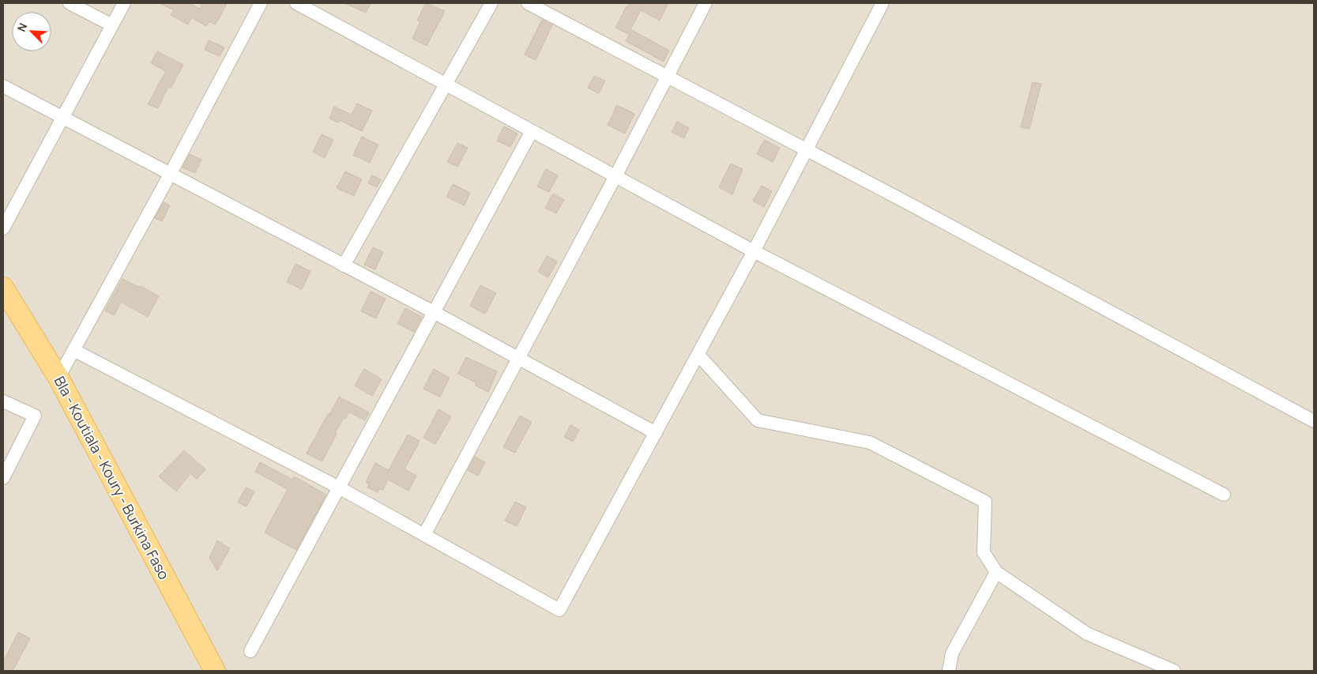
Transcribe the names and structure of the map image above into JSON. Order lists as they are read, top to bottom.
{
  "streets": {
    "main road": ["Bla - Koutiala - Koury - Burkina Faso"]
  },
  "north": "top left"
}
